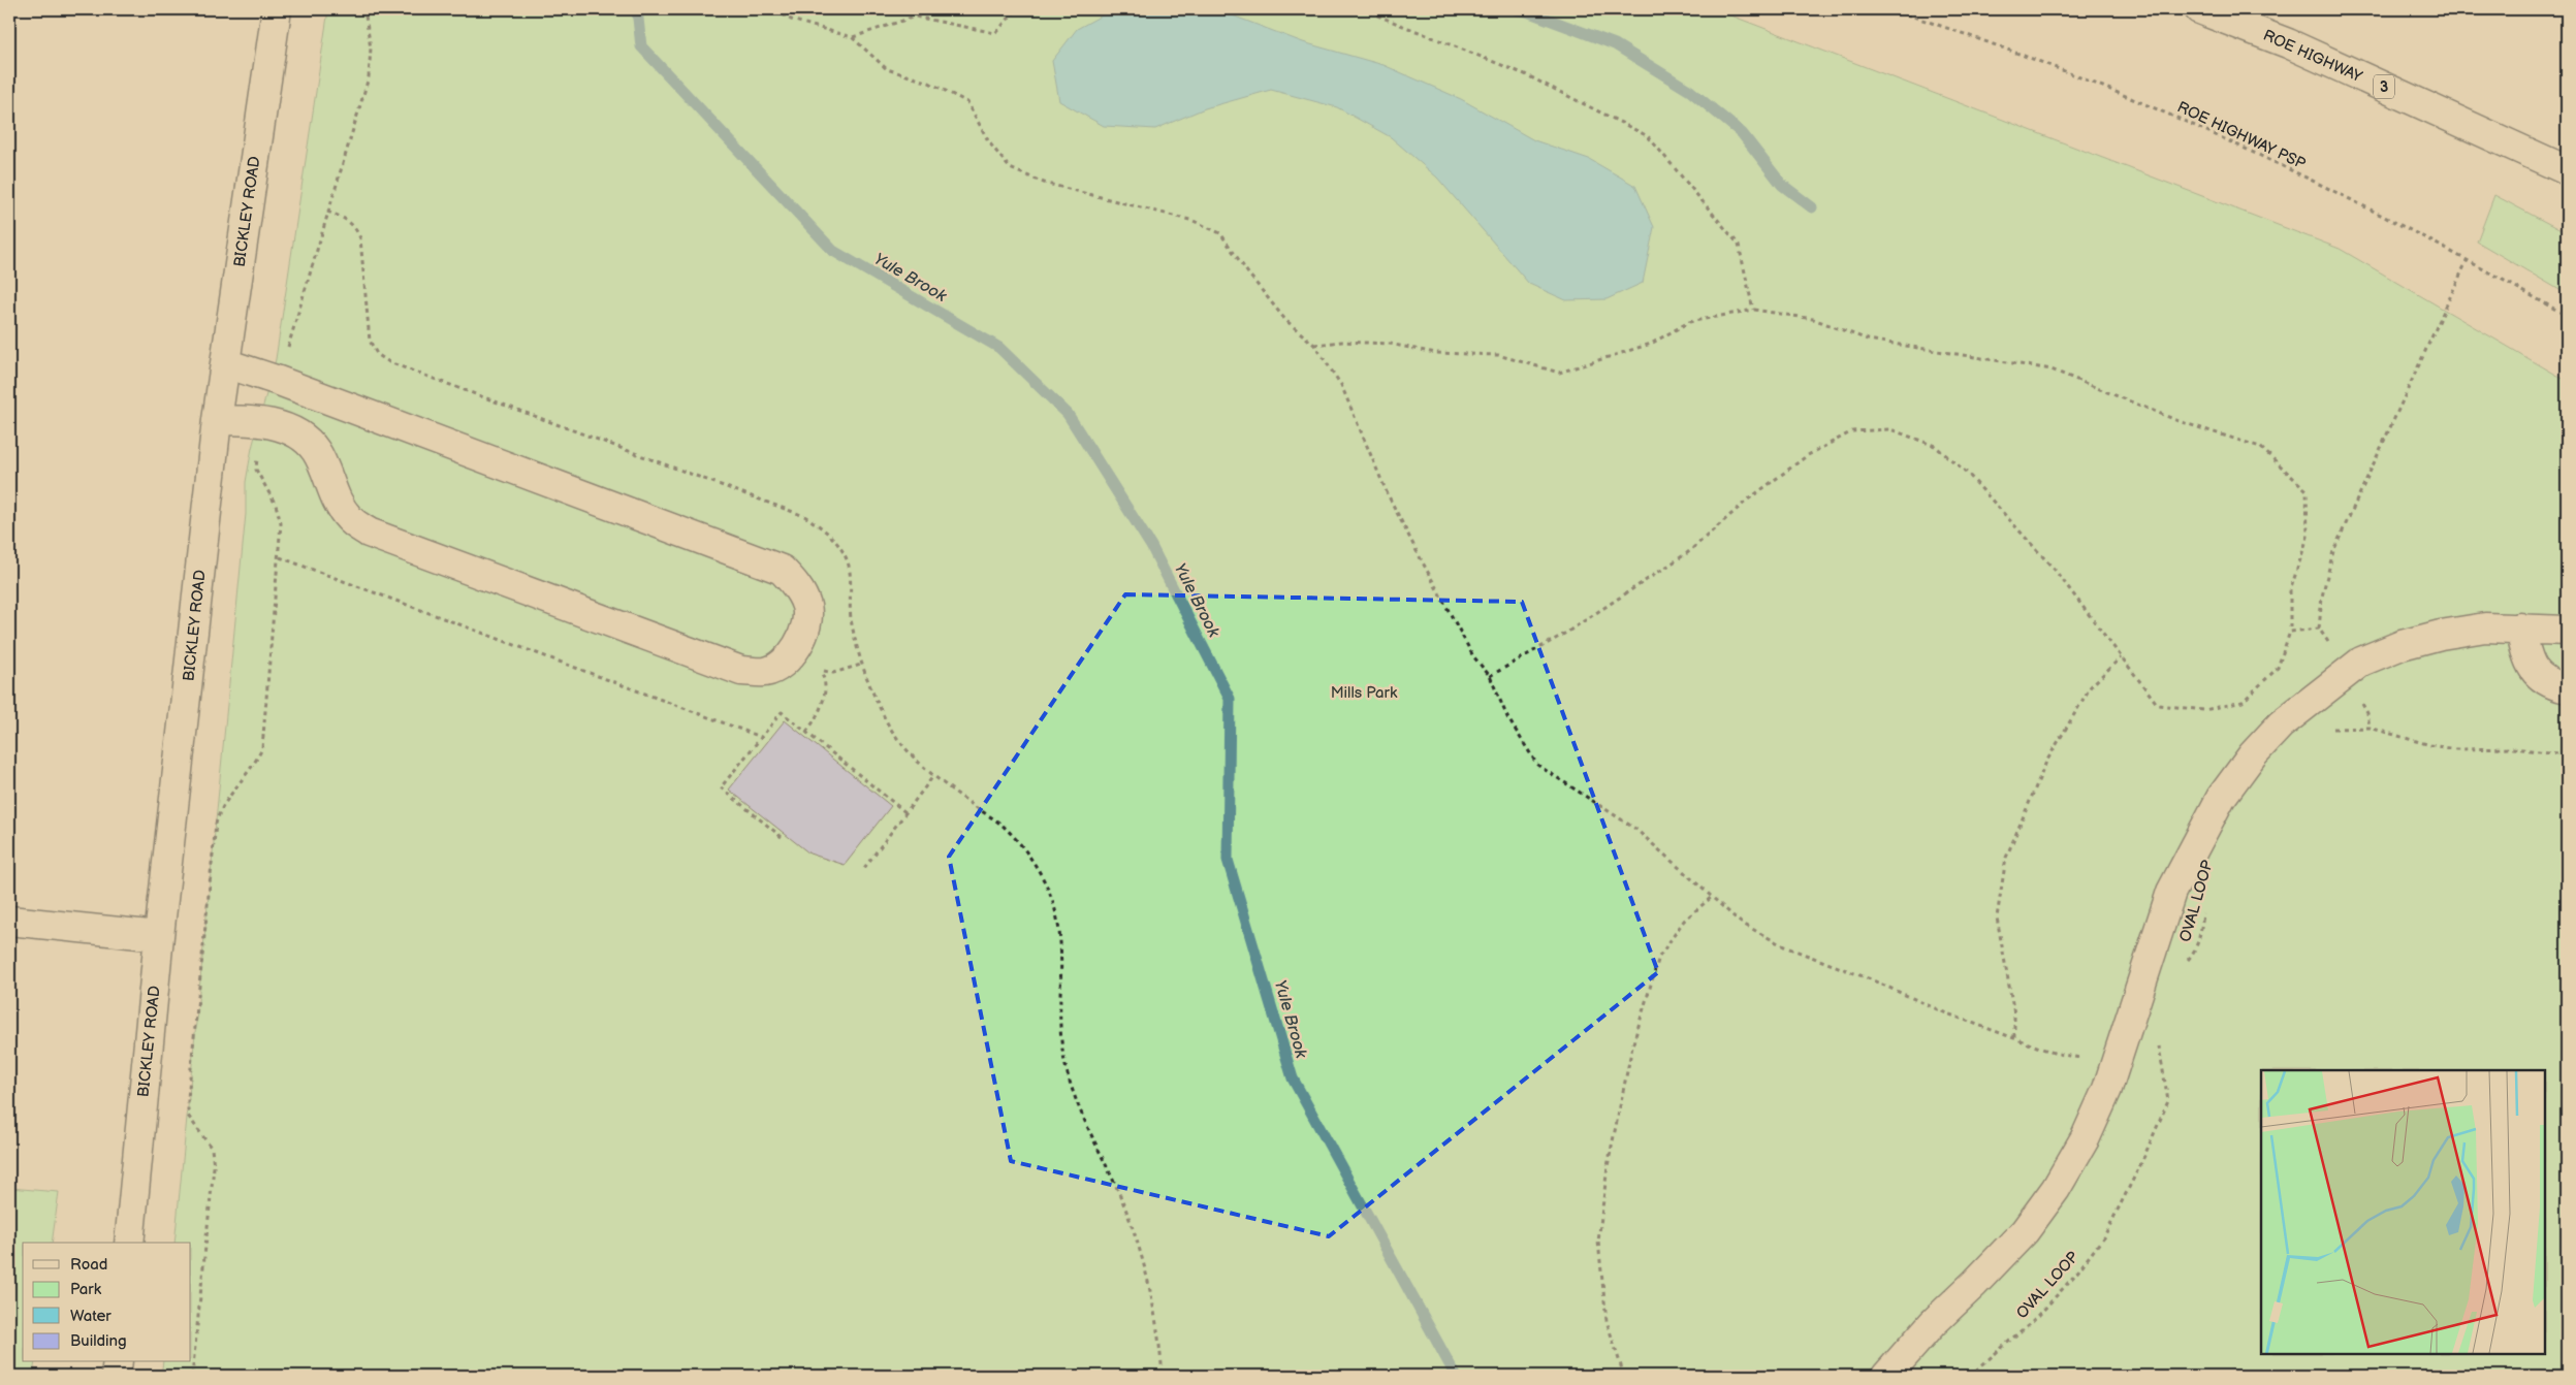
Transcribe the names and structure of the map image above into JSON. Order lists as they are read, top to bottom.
{
  "streets": {
    "main road": ["ROE HIGHWAY", "3", "BICKLEY ROAD"],
    "path": ["ROE HIGHWAY PSP", "OVAL LOOP"]
  },
  "water": ["Yule Brook"],
  "parks": ["Mills Park"],
  "legend": [
    "Road",
    "Park",
    "Water",
    "Building"
  ]
}
